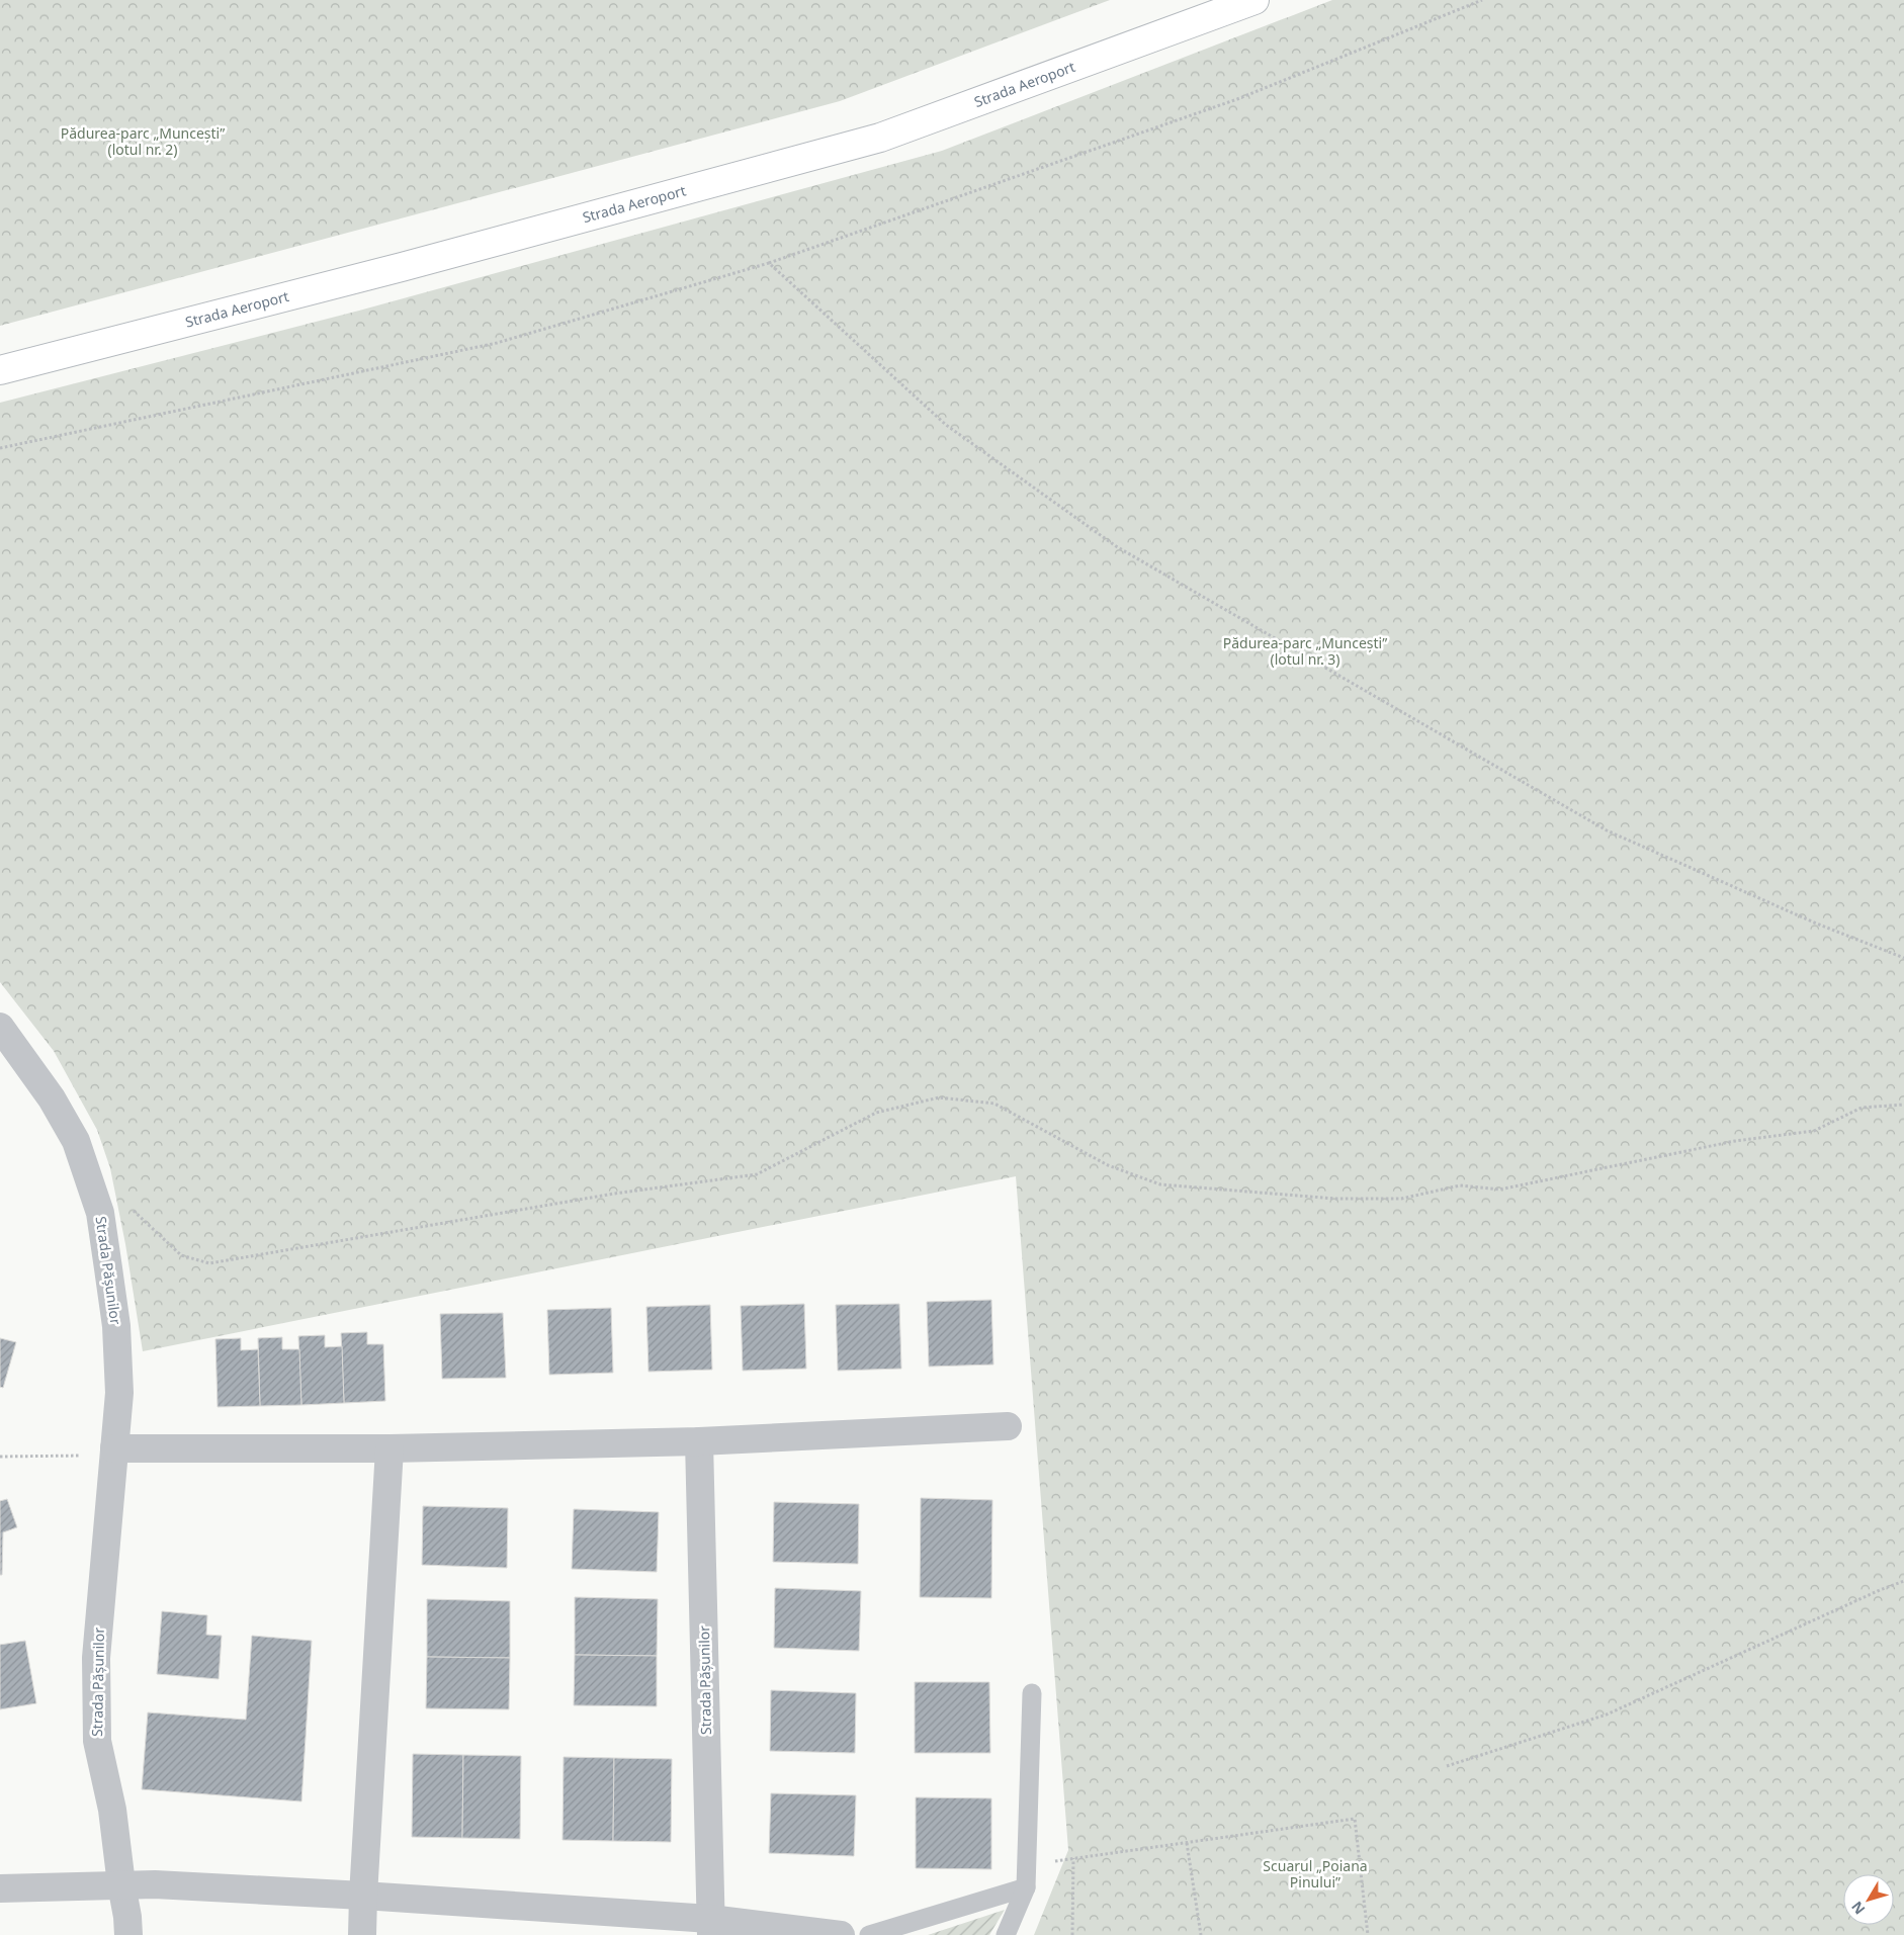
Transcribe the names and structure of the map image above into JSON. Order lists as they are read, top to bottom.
{
  "streets": {
    "street": ["Strada Aeroport", "Strada Pășunilor"]
  },
  "parks": ["Pădurea-parc „Muncești” (lotul nr. 2)", "Pădurea-parc „Muncești” (lotul nr. 3)", "Scuarul „Poiana Pinului”"],
  "north": "bottom left"
}
